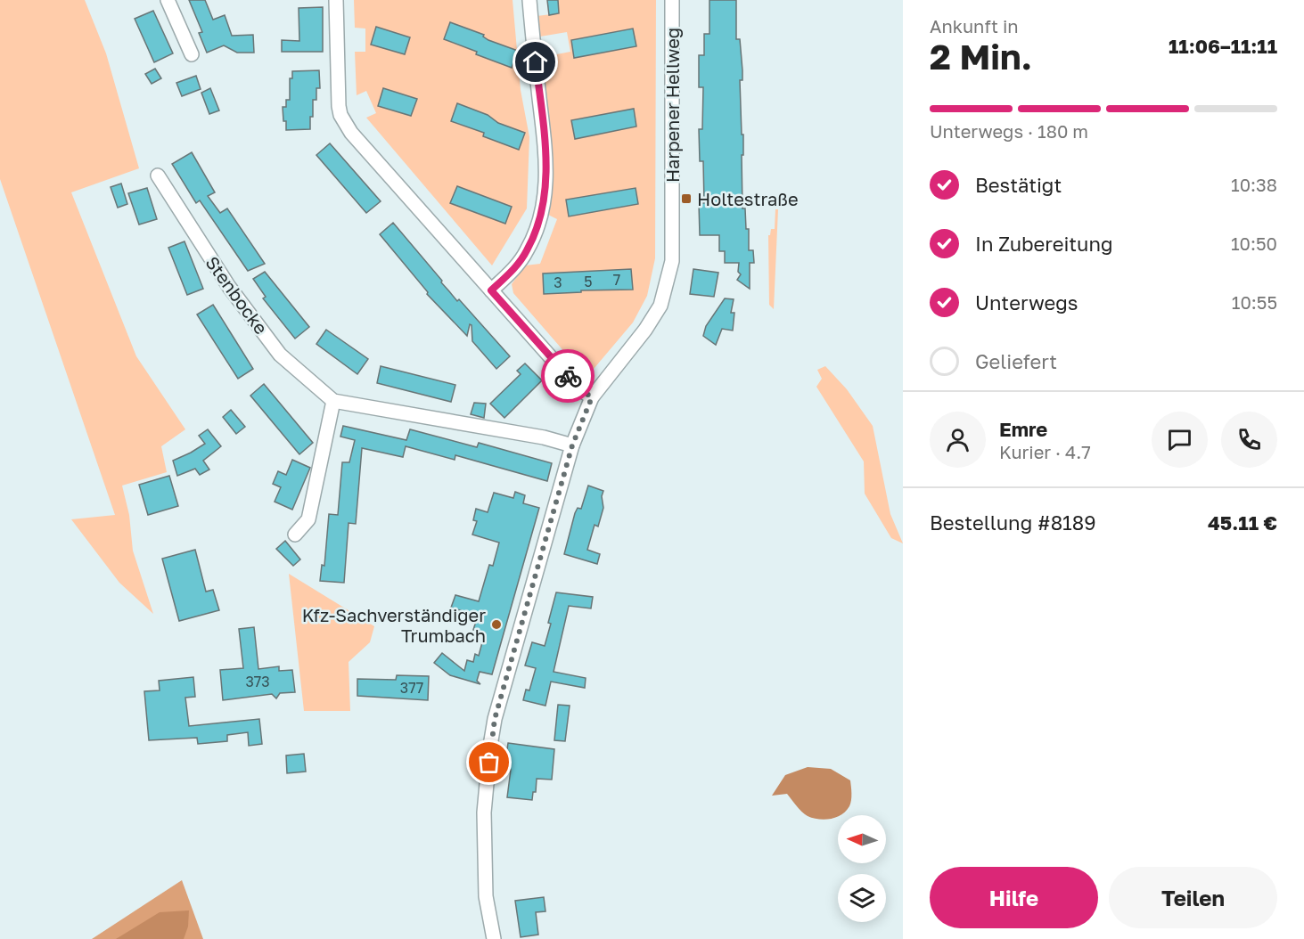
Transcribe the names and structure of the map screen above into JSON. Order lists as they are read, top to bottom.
{
  "streets": {
    "street": ["Harpener Hellweg", "Stenbocke"]
  },
  "places": {
    "transit": ["Holtestraße"],
    "other": ["Kfz-Sachverständiger Trumbach"]
  },
  "house_numbers": [
    "7",
    "5",
    "3",
    "373",
    "377"
  ],
  "north": "left",
  "page": {
    "heading": ["2 Min.", "Ankunft in", "11:06–11:11"],
    "panel": [
      "Emre",
      "Kurier · 4.7",
      "Bestellung #8189",
      "45.11 €"
    ],
    "bar": "Unterwegs · 180 m",
    "list": [
      ["Bestätigt", "10:38"],
      ["In Zubereitung", "10:50"],
      ["Unterwegs", "10:55"],
      "Geliefert"
    ],
    "buttons": ["Hilfe", "Teilen"]
  }
}
